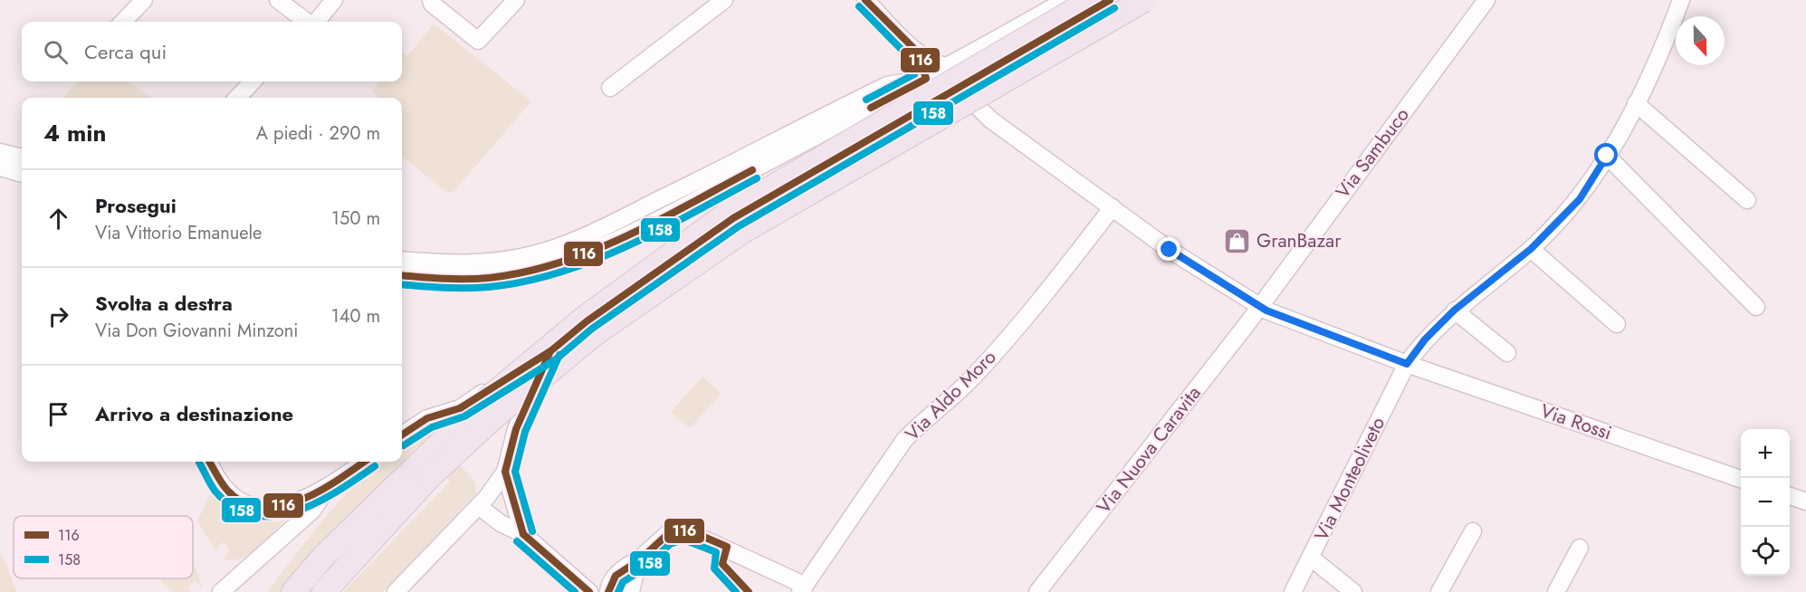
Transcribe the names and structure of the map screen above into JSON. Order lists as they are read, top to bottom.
{
  "streets": {
    "street": [
      "Via Sambuco",
      "Via Aldo Moro",
      "Via Rossi",
      "Via Nuova Caravita",
      "Via Monteoliveto"
    ]
  },
  "crossings": [
    ["Via Sambuco", "Via Rossi"],
    ["Via Sambuco", "Via Nuova Caravita"],
    ["Via Aldo Moro", "Via Rossi"],
    ["Via Rossi", "Via Nuova Caravita"],
    ["Via Rossi", "Via Monteoliveto"]
  ],
  "places": {
    "shop": ["GranBazar"]
  },
  "lines": ["transit line 116", "transit line 158"],
  "legend": ["116", "158"],
  "north": "bottom",
  "page": {
    "search": "Cerca qui",
    "heading": ["4 min", "A piedi · 290 m"],
    "list": [
      ["Prosegui", "Via Vittorio Emanuele", "150 m"],
      ["Svolta a destra", "Via Don Giovanni Minzoni", "140 m"],
      "Arrivo a destinazione"
    ],
    "map_buttons": ["+", "−"]
  }
}
